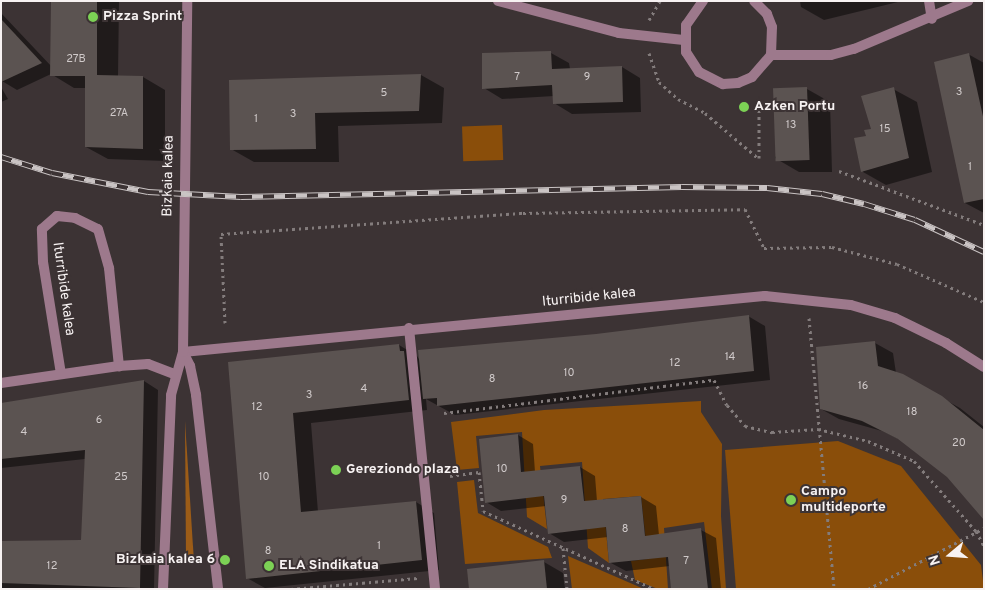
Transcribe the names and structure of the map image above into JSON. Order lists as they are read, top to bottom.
{
  "streets": {
    "street": ["Bizkaia kalea", "Iturribide kalea"]
  },
  "crossings": [
    ["Bizkaia kalea", "Iturribide kalea"]
  ],
  "places": [
    "Pizza Sprint",
    "Azken Portu",
    "Gereziondo plaza",
    "Campo multideporte",
    "Bizkaia kalea 6",
    "ELA Sindikatua"
  ],
  "house_numbers": [
    "27B",
    "7",
    "9",
    "3",
    "5",
    "27A",
    "3",
    "1",
    "13",
    "15",
    "1",
    "14",
    "12",
    "10",
    "8",
    "16",
    "4",
    "3",
    "12",
    "18",
    "6",
    "4",
    "20",
    "10",
    "25",
    "10",
    "9",
    "8",
    "1",
    "8",
    "7",
    "12"
  ],
  "north": "left"
}
